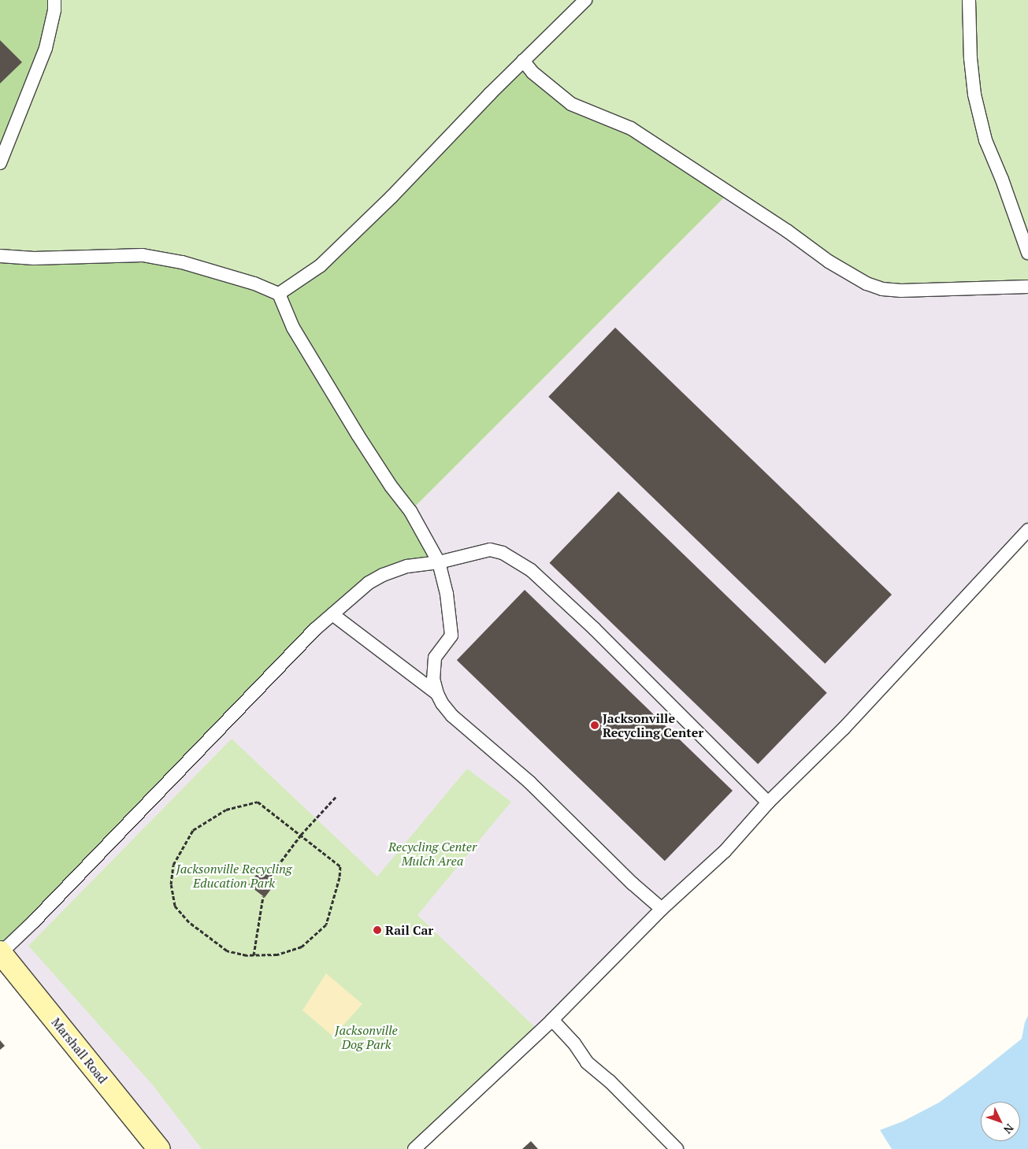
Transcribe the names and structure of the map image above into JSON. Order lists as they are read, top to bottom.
{
  "streets": {
    "main road": ["Marshall Road"]
  },
  "parks": ["Recycling Center Mulch Area", "Jacksonville Recycling Education Park", "Jacksonville Dog Park"],
  "places": ["Jacksonville Recycling Center", "Rail Car"],
  "north": "bottom right"
}
